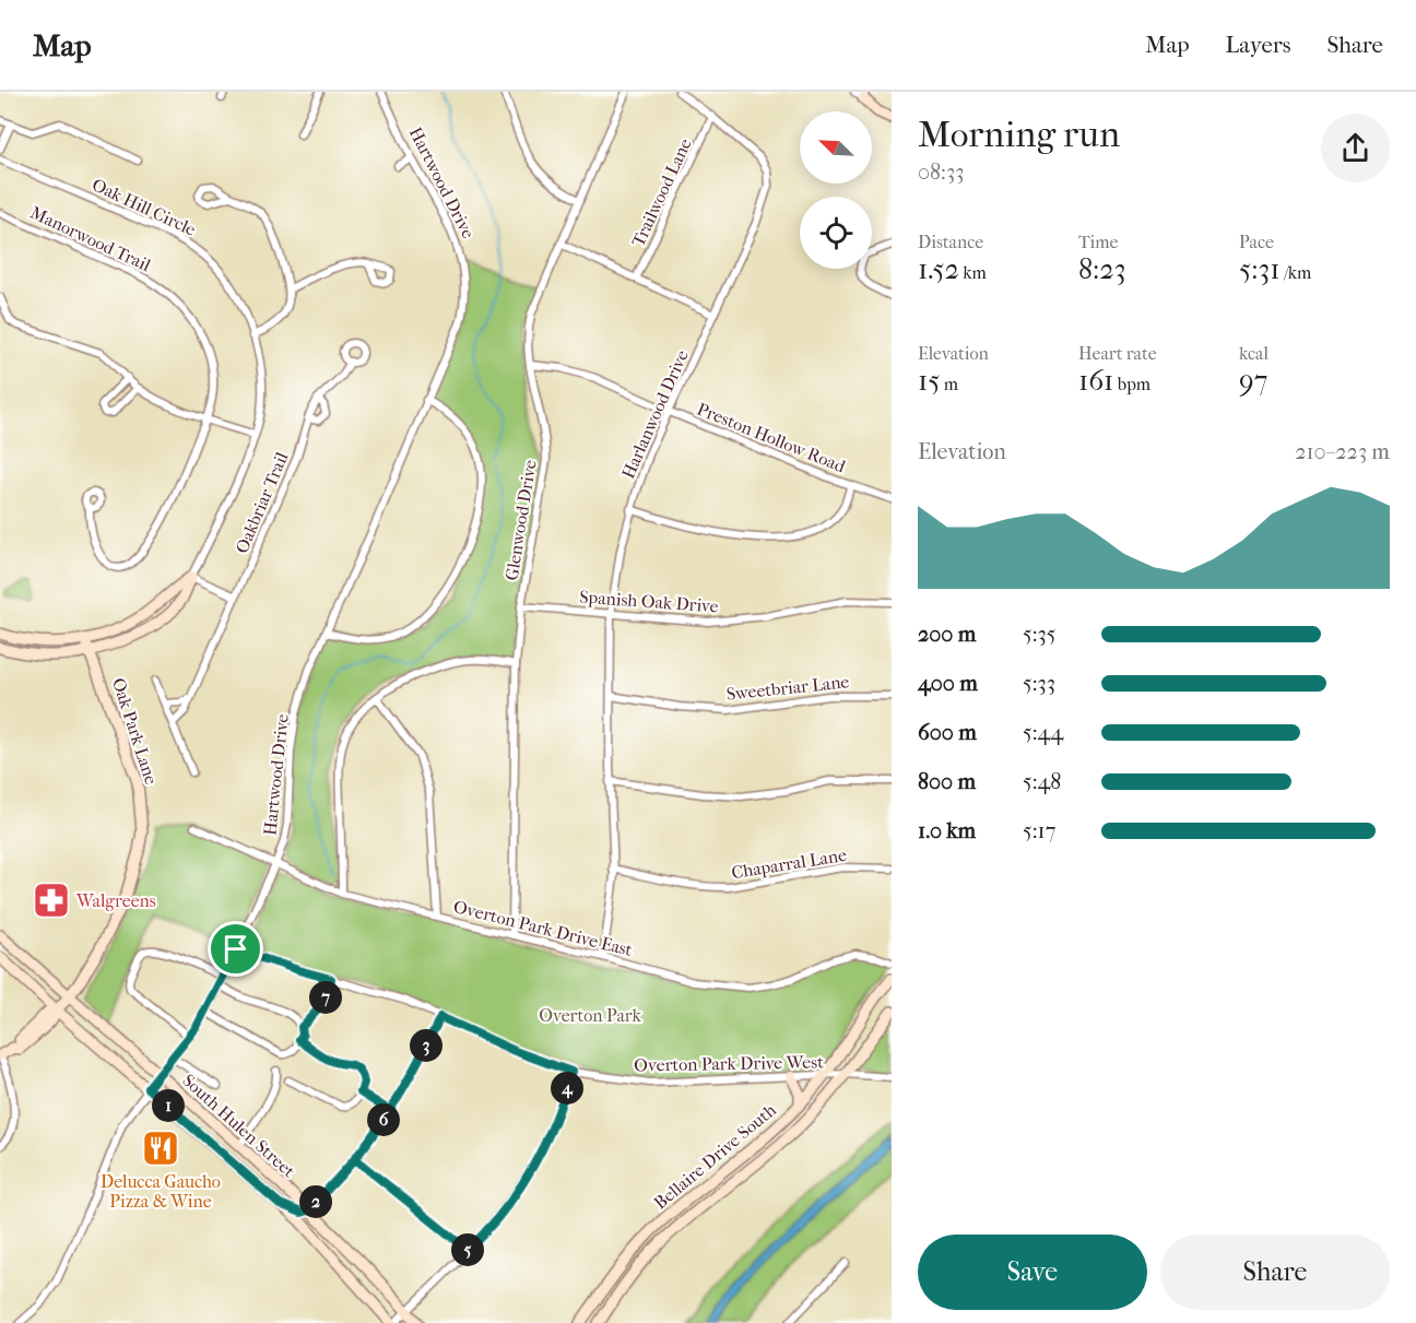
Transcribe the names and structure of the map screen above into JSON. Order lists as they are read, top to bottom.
{
  "streets": {
    "main road": [
      "Oak Hill Circle",
      "Oak Park Lane",
      "South Hulen Street",
      "Bellaire Drive South"
    ],
    "street": [
      "Hartwood Drive",
      "Trailwood Lane",
      "Manorwood Trail",
      "Harlanwood Drive",
      "Preston Hollow Road",
      "Oakbriar Trail",
      "Glenwood Drive",
      "Spanish Oak Drive",
      "Sweetbriar Lane",
      "Chaparral Lane",
      "Overton Park Drive East",
      "Overton Park Drive West"
    ]
  },
  "crossings": [
    ["Hartwood Drive", "Overton Park Drive East"],
    ["Hartwood Drive", "Overton Park Drive West"],
    ["Hartwood Drive", "South Hulen Street"],
    ["Trailwood Lane", "Harlanwood Drive"],
    ["Oak Hill Circle", "Oak Park Lane"],
    ["Harlanwood Drive", "Preston Hollow Road"],
    ["Harlanwood Drive", "Spanish Oak Drive"],
    ["Harlanwood Drive", "Sweetbriar Lane"],
    ["Harlanwood Drive", "Chaparral Lane"],
    ["Harlanwood Drive", "Overton Park Drive East"],
    ["Preston Hollow Road", "Glenwood Drive"],
    ["Glenwood Drive", "Spanish Oak Drive"],
    ["Glenwood Drive", "Overton Park Drive East"],
    ["Oak Park Lane", "South Hulen Street"],
    ["Overton Park Drive West", "Bellaire Drive South"]
  ],
  "parks": ["Overton Park"],
  "places": {
    "pharmacy": ["Walgreens"],
    "restaurant": ["Delucca Gaucho Pizza & Wine"]
  },
  "north": "top left",
  "page": {
    "header": "Map",
    "nav": ["Map", "Layers", "Share"],
    "heading": ["Morning run", "08:33"],
    "stats": [
      ["Distance", "1.52 km"],
      ["Time", "8:23"],
      ["Pace", "5:31 /km"],
      ["Elevation", "15 m"],
      ["Heart rate", "161 bpm"],
      ["kcal", "97"]
    ],
    "chart": ["Elevation", "210–223 m"],
    "list": [
      {
        "name": "200 m",
        "note": "5:35"
      },
      {
        "name": "400 m",
        "note": "5:33"
      },
      {
        "name": "600 m",
        "note": "5:44"
      },
      {
        "name": "800 m",
        "note": "5:48"
      },
      {
        "name": "1.0 km",
        "note": "5:17"
      }
    ],
    "pins": [
      "7",
      "3",
      "4",
      "1",
      "6",
      "2",
      "5"
    ],
    "buttons": ["Save", "Share"]
  }
}
